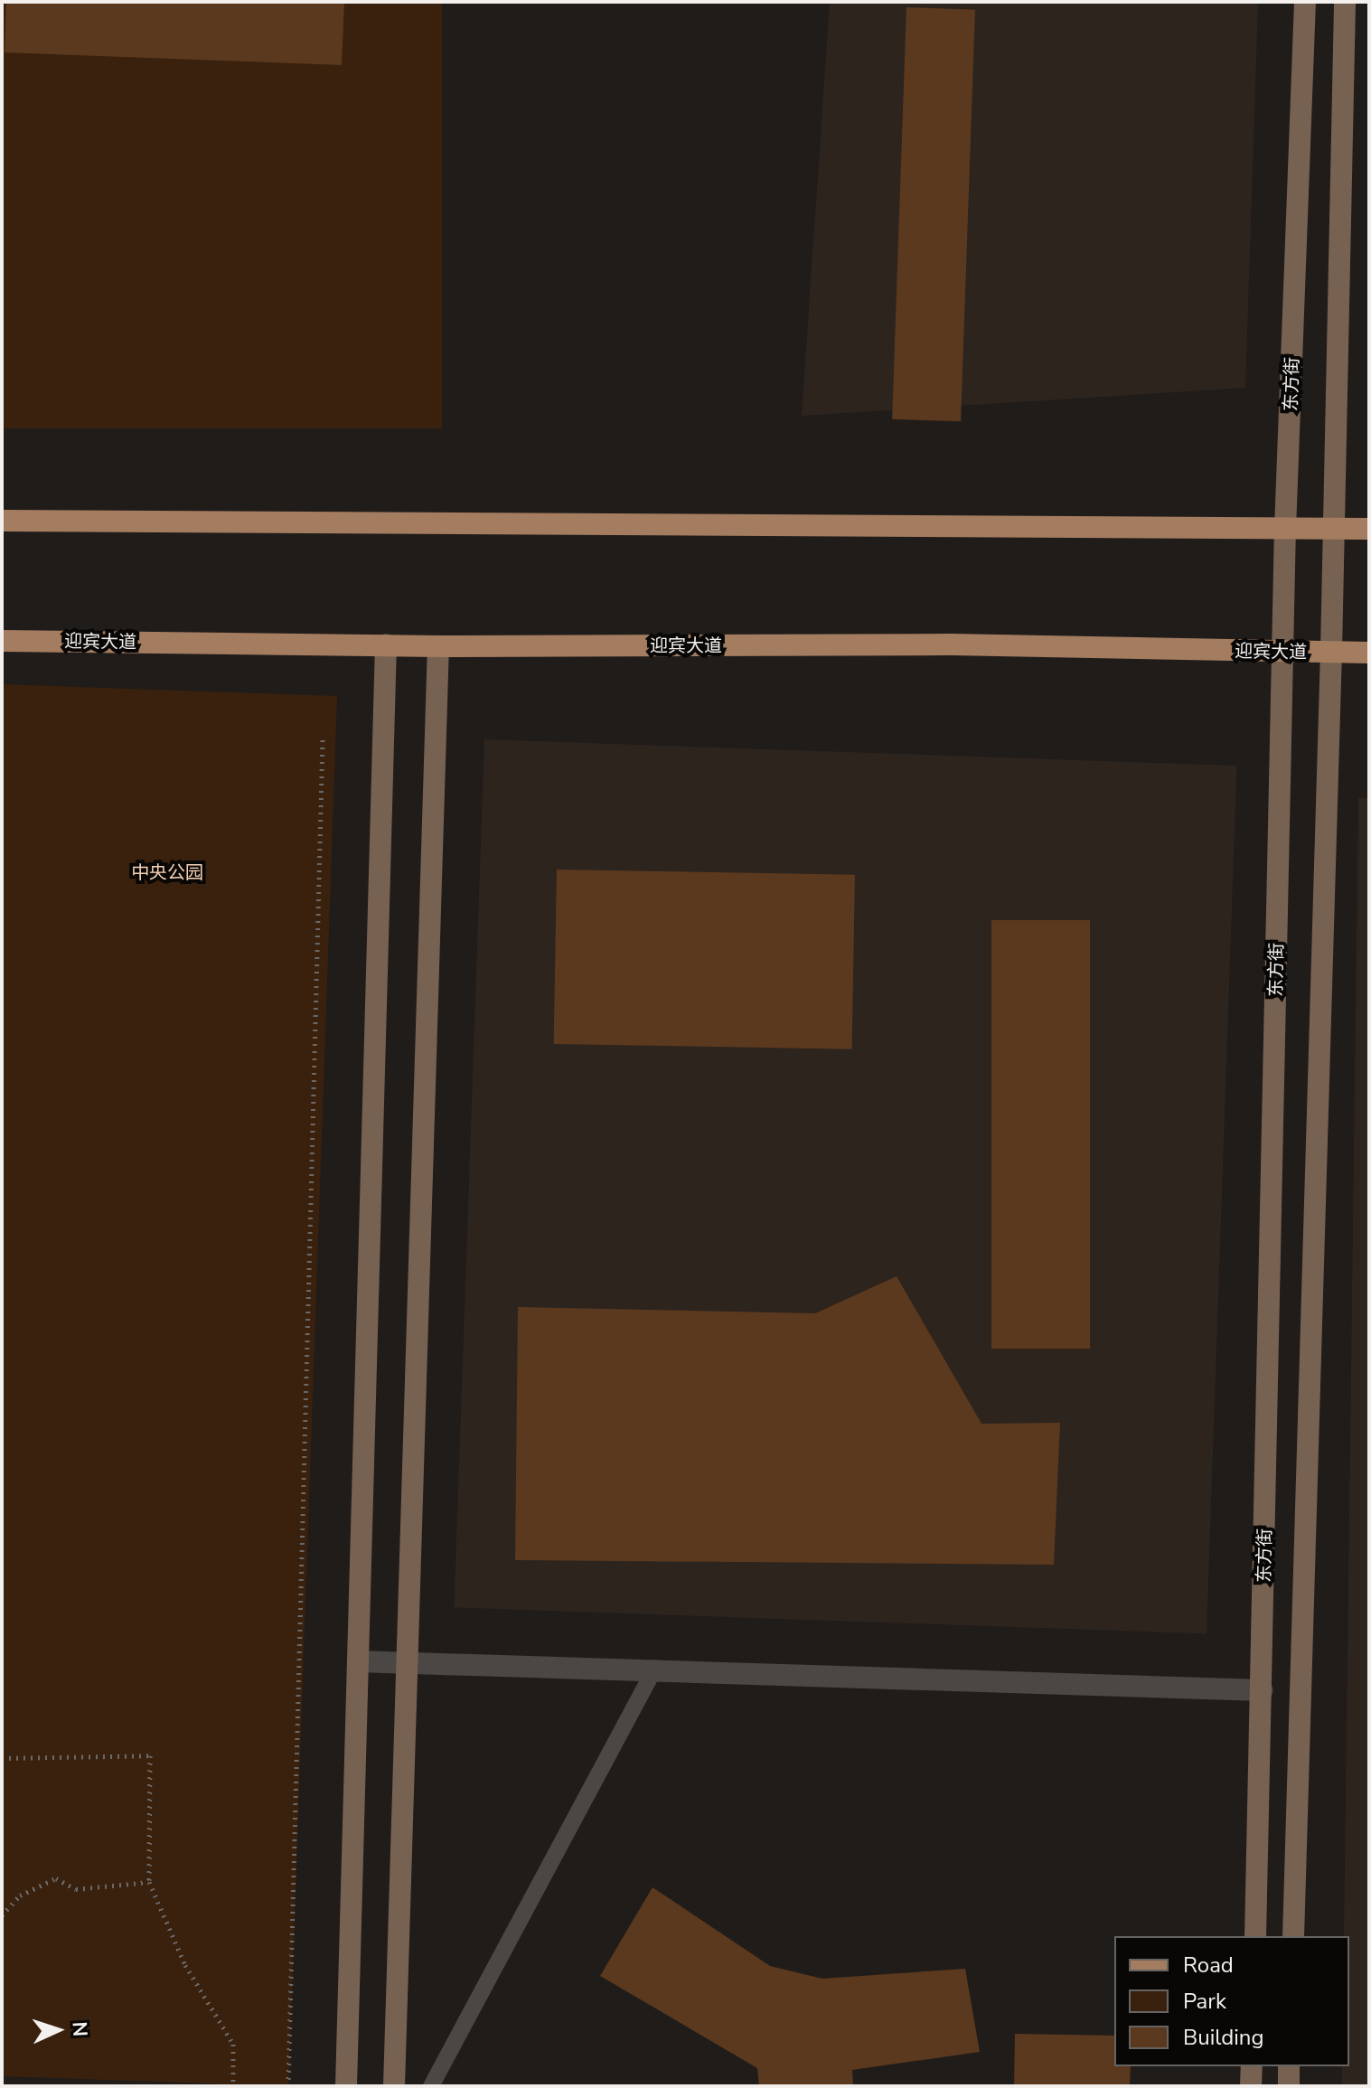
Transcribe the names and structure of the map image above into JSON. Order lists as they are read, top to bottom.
{
  "streets": {
    "main road": ["东方街", "迎宾大道"]
  },
  "crossings": [
    ["东方街", "迎宾大道"]
  ],
  "parks": ["中央公园"],
  "legend": ["Road", "Park", "Building"],
  "north": "right"
}
